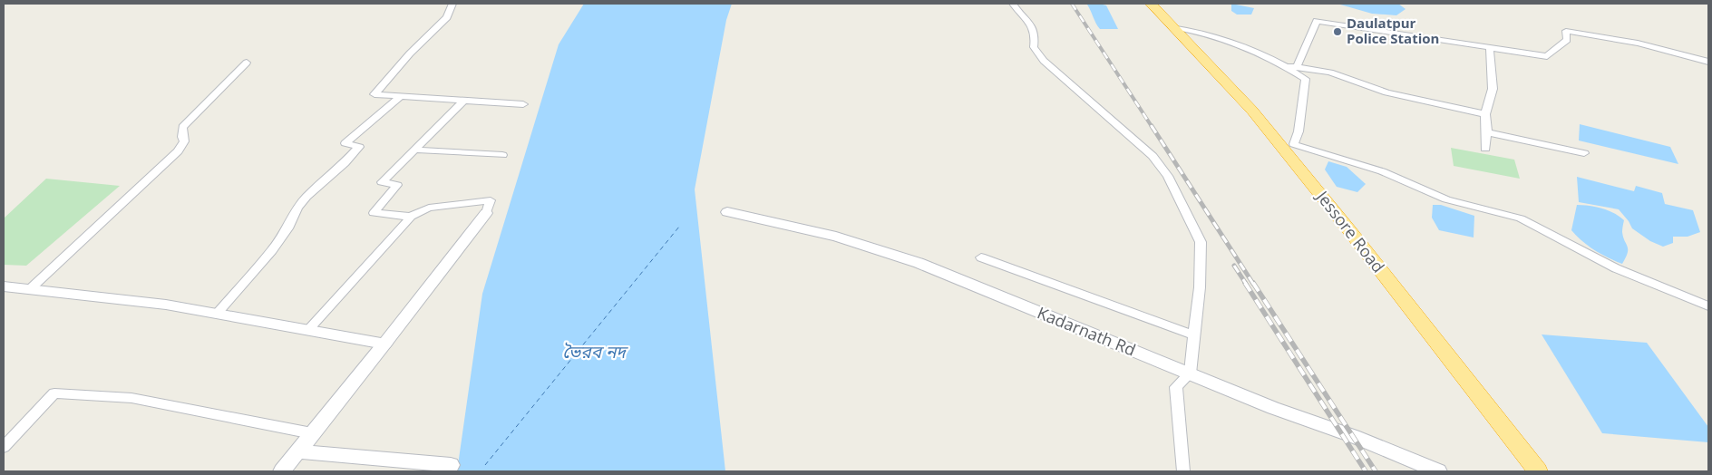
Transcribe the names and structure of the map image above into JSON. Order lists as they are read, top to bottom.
{
  "streets": {
    "highway": ["Jessore Road"],
    "main road": ["Kadarnath Rd"]
  },
  "water": ["ভৈরব নদ"],
  "places": ["Daulatpur Police Station"]
}
